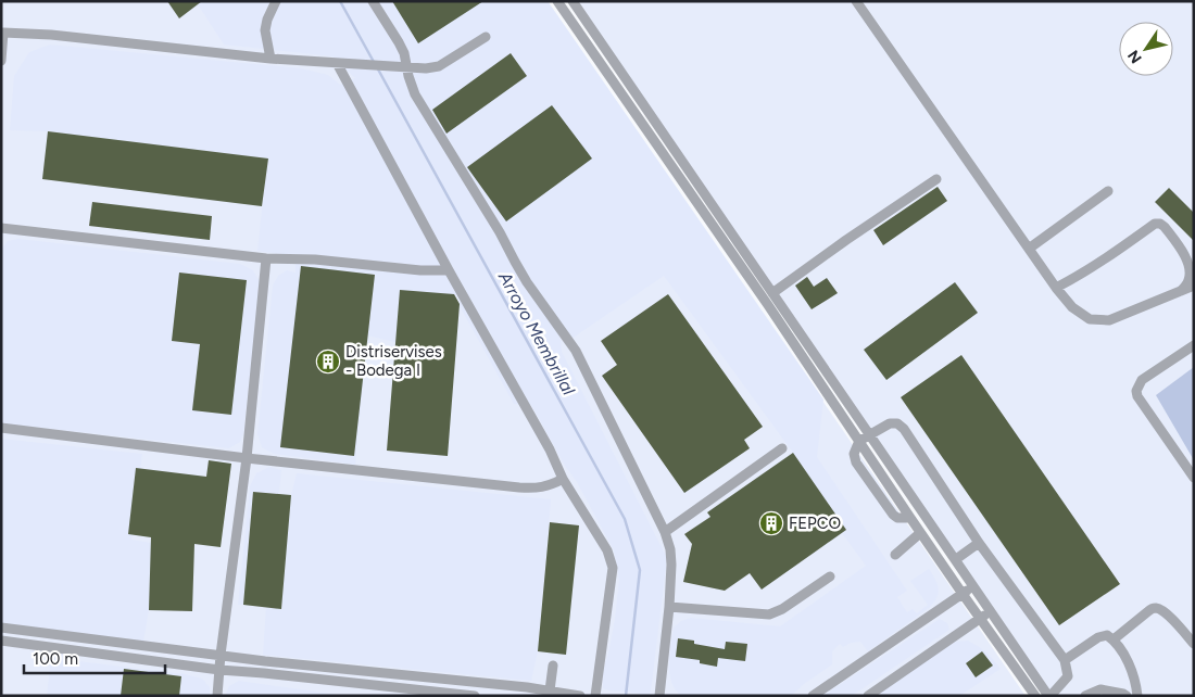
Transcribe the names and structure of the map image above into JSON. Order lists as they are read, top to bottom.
{
  "water": ["Arroyo Membrillal"],
  "places": {
    "building": ["Distriservises - Bodega I", "FEPCO"]
  },
  "scale_bar": "100 m",
  "north": "bottom left"
}
